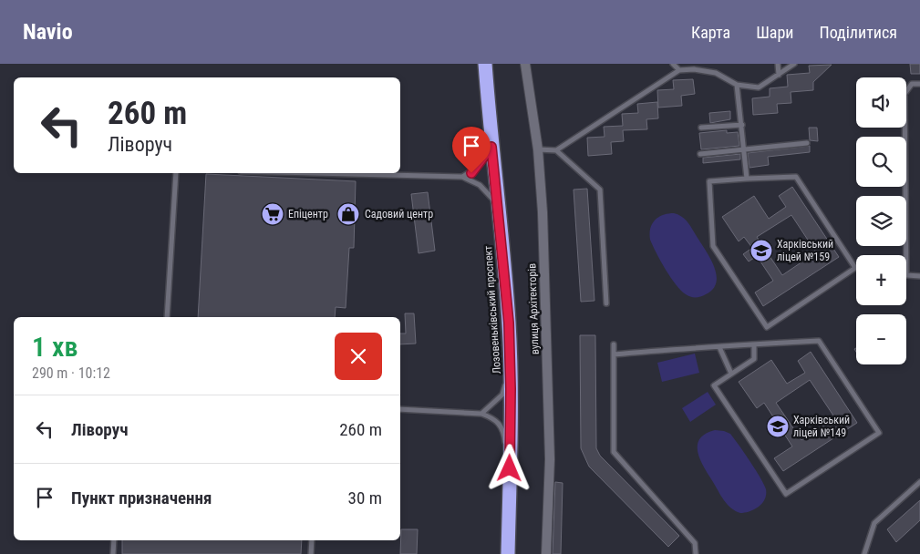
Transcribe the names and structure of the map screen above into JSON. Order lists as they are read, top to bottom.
{
  "streets": {
    "highway": ["Лозовеньківський проспект"],
    "street": ["вулиця Архітекторів"]
  },
  "places": {
    "supermarket": ["Епіцентр"],
    "shop": ["Садовий центр"],
    "school or university": ["Харківський ліцей №159", "Харківський ліцей №149"]
  },
  "page": {
    "header": "Navio",
    "nav": ["Карта", "Шари", "Поділитися"],
    "map_buttons": ["+", "−"],
    "turn": ["260 m", "Ліворуч"],
    "heading": ["1 хв", "290 m · 10:12"],
    "list": [
      {
        "name": "Ліворуч",
        "value": "260 m"
      },
      {
        "name": "Пункт призначення",
        "value": "30 m"
      }
    ]
  }
}
